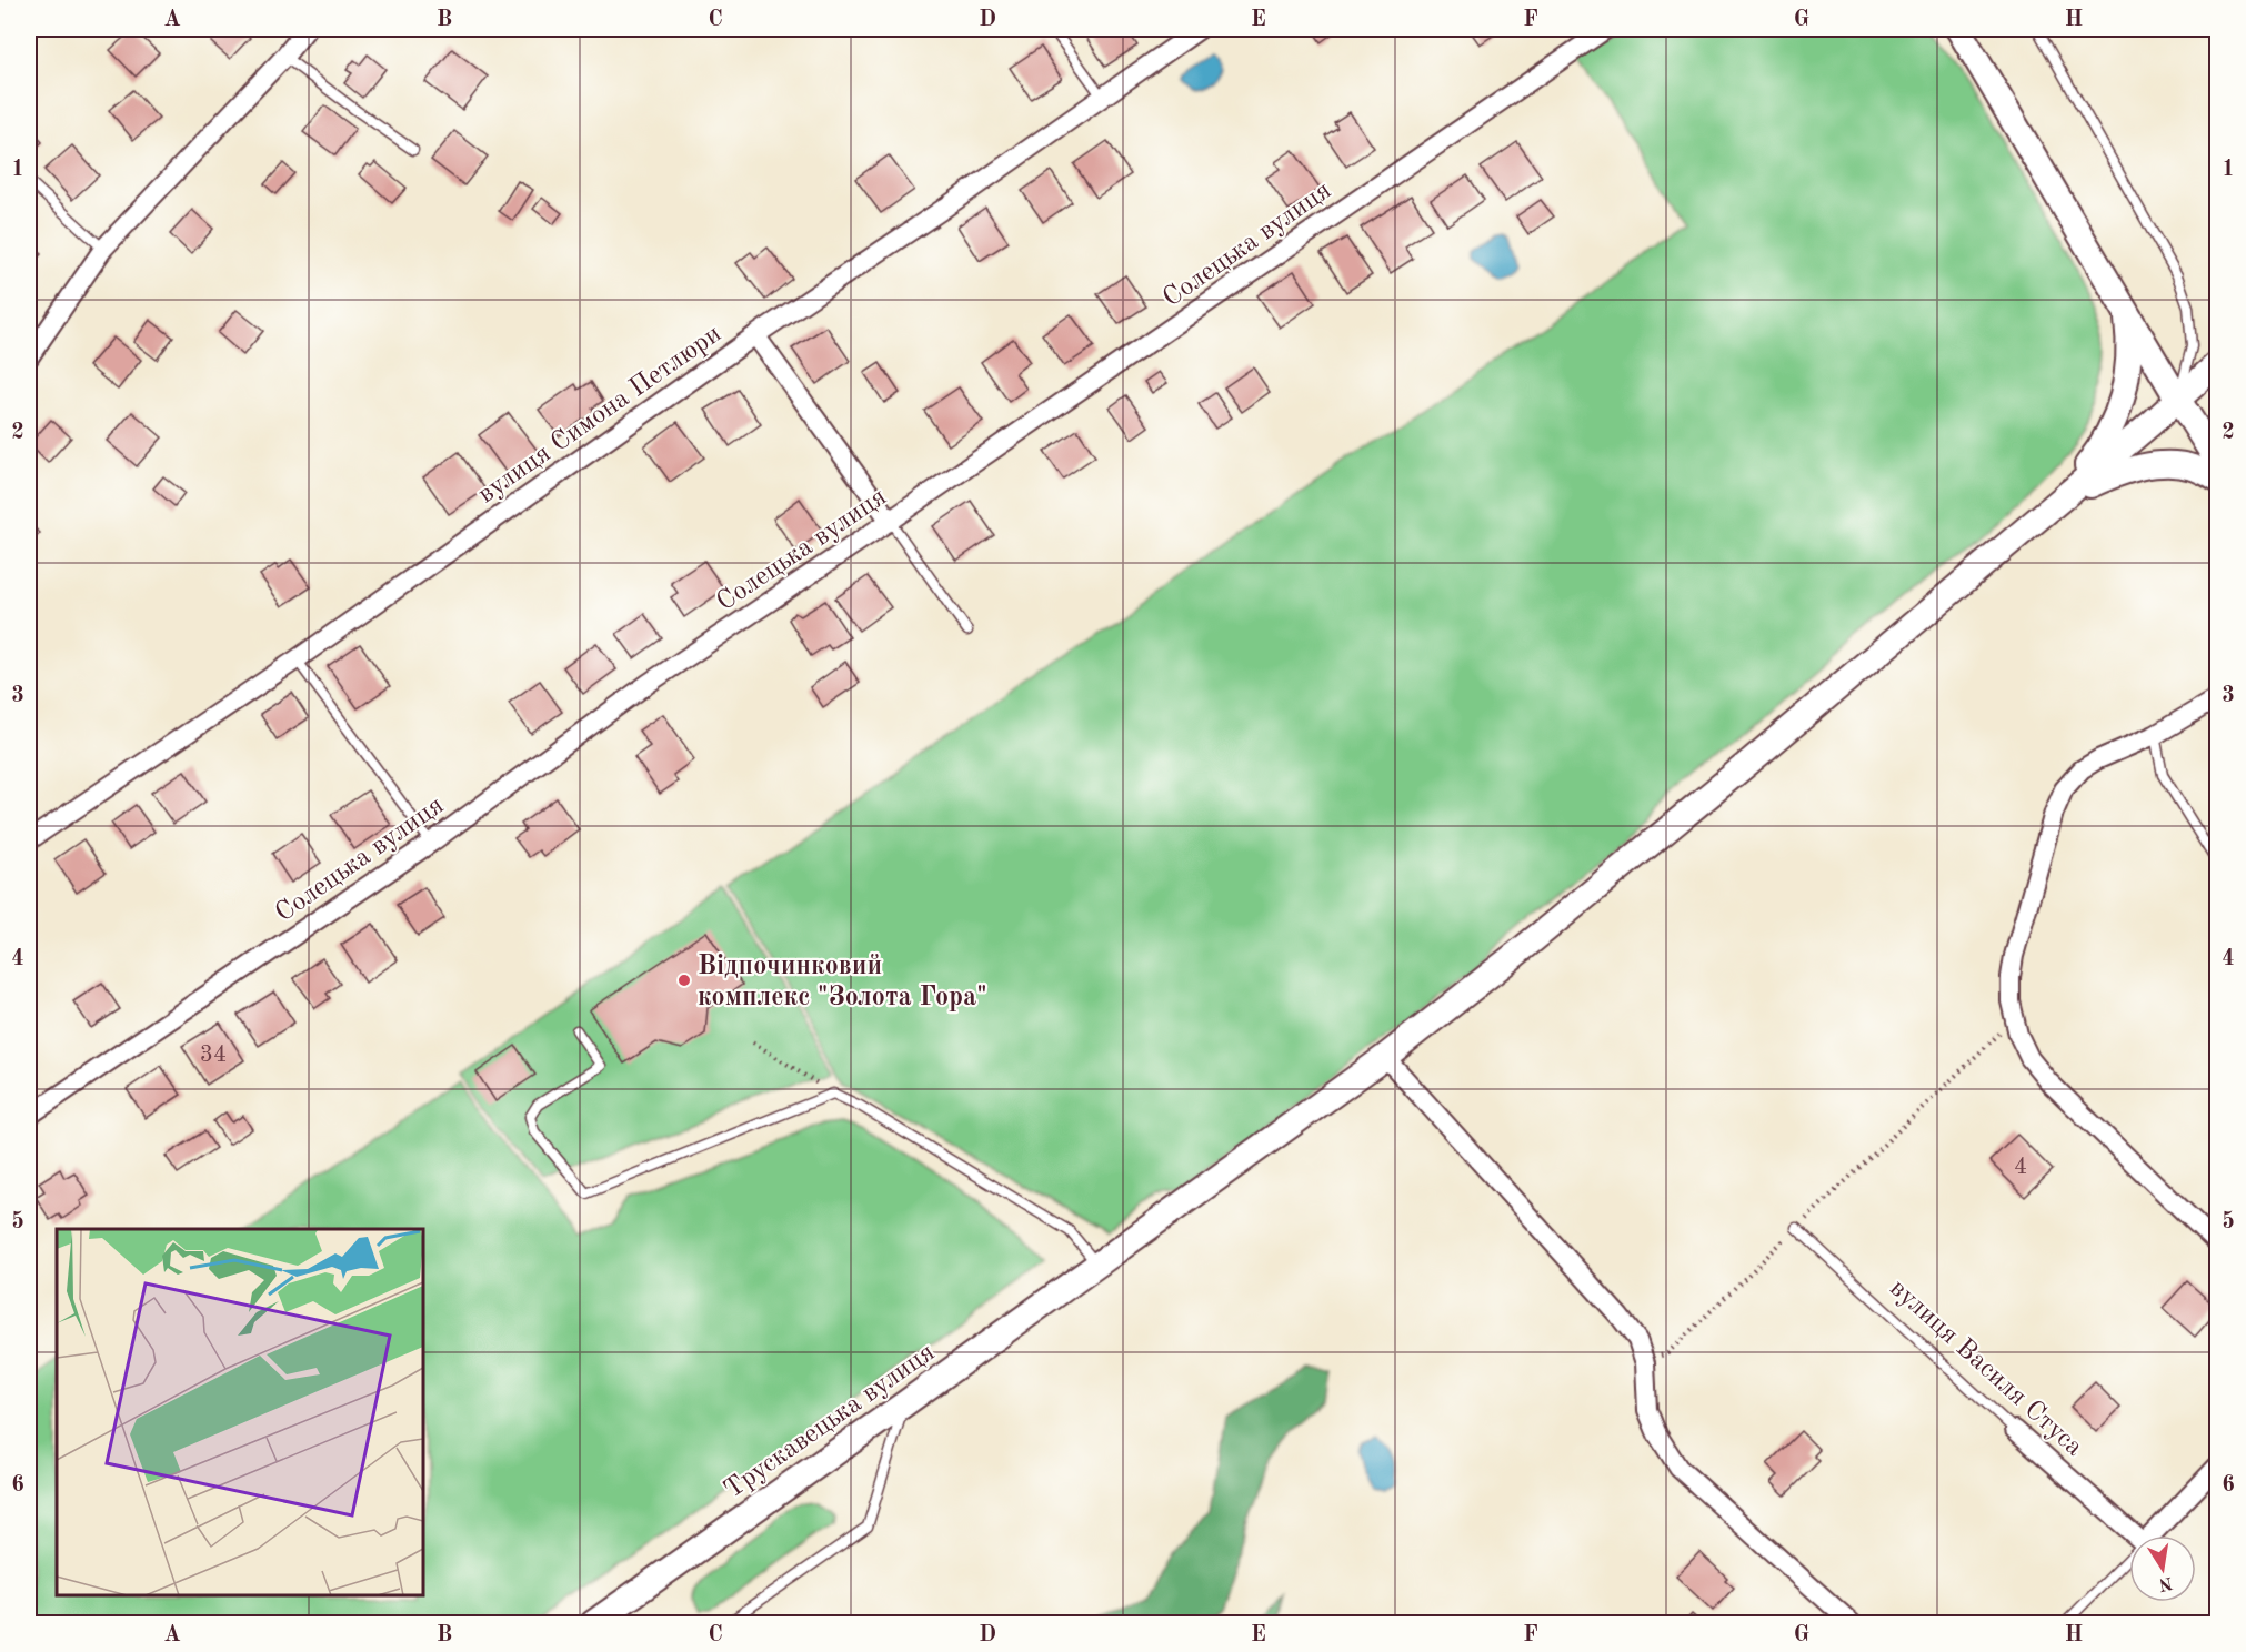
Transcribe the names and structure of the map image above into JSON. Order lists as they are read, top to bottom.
{
  "streets": {
    "main road": ["Трускавецька вулиця"],
    "street": ["Солецька вулиця", "вулиця Симона Петлюри", "вулиця Василя Стуса"]
  },
  "places": ["Відпочинковий комплекс \"Золота Гора\""],
  "house_numbers": ["34", "4"],
  "north": "bottom",
  "grid": {
    "columns": [
      "A",
      "B",
      "C",
      "D",
      "E",
      "F",
      "G",
      "H"
    ],
    "rows": [
      "1",
      "2",
      "3",
      "4",
      "5",
      "6"
    ]
  }
}
